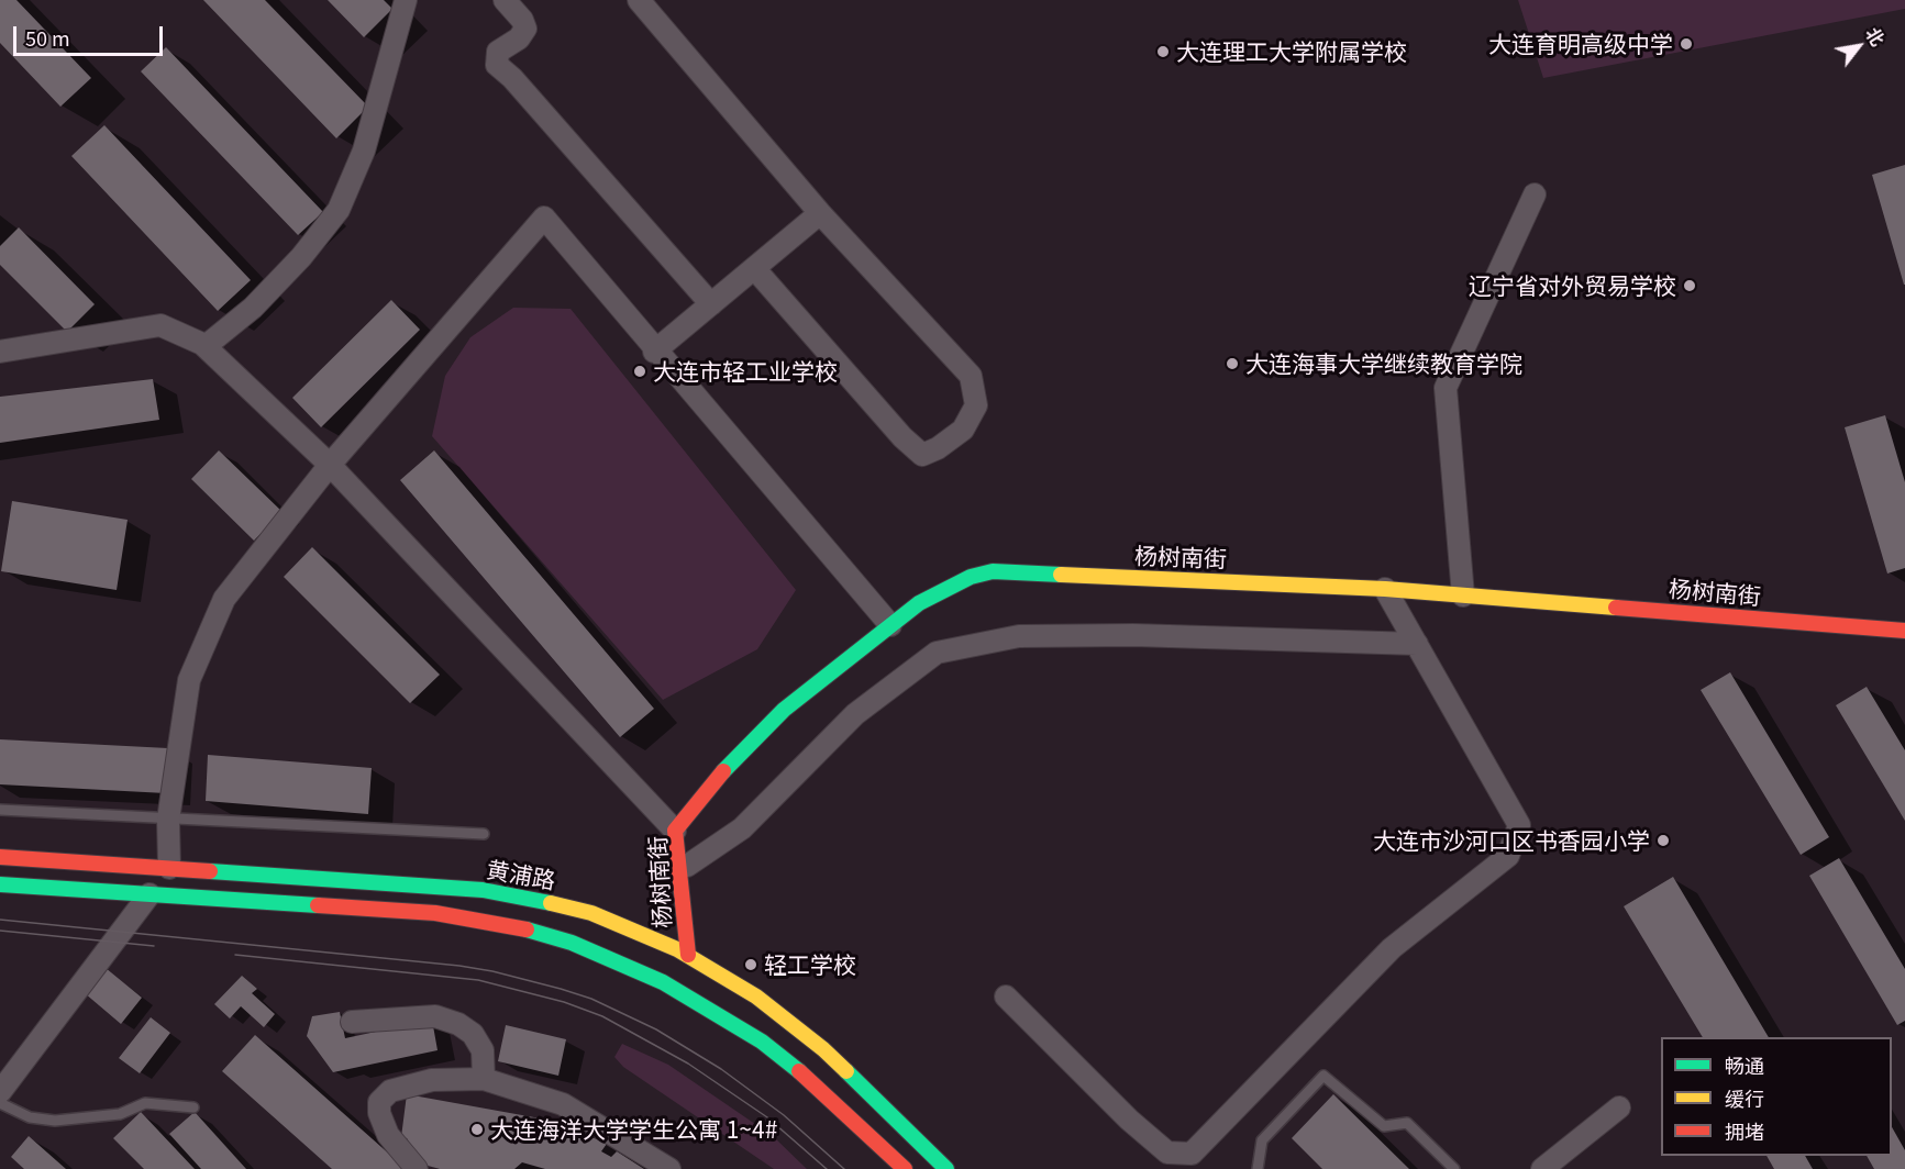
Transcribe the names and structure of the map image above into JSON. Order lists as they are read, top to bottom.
{
  "streets": {
    "main road": ["杨树南街", "黄浦路"]
  },
  "crossings": [
    ["杨树南街", "黄浦路"]
  ],
  "places": [
    "大连育明高级中学",
    "大连理工大学附属学校",
    "辽宁省对外贸易学校",
    "大连海事大学继续教育学院",
    "大连市轻工业学校",
    "大连市沙河口区书香园小学",
    "轻工学校",
    "大连海洋大学学生公寓 1~4#"
  ],
  "legend": ["畅通", "缓行", "拥堵"],
  "scale_bar": "50 m",
  "north": "top right"
}
